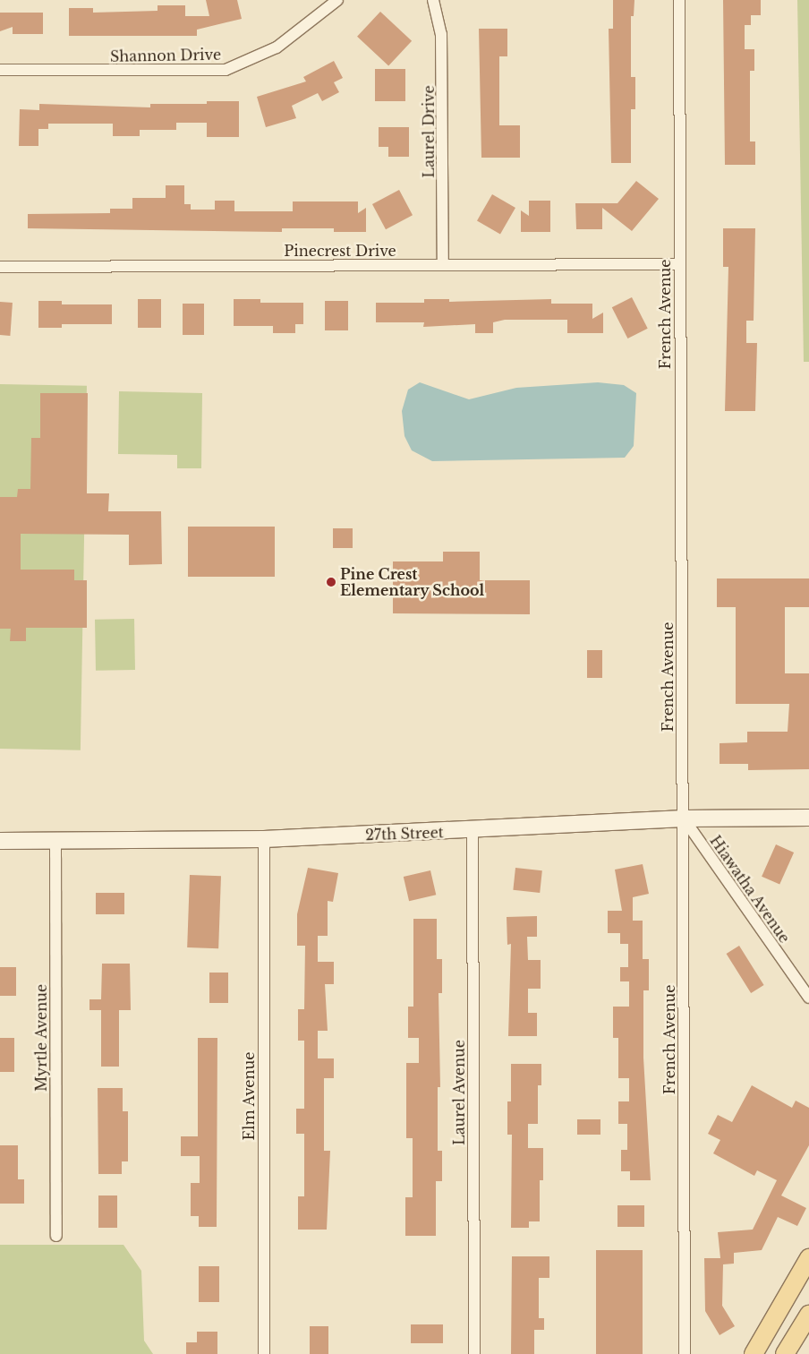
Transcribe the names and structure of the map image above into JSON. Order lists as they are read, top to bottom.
{
  "streets": {
    "main road": ["27th Street"],
    "street": [
      "Shannon Drive",
      "Laurel Drive",
      "Pinecrest Drive",
      "French Avenue",
      "Hiawatha Avenue",
      "Myrtle Avenue",
      "Laurel Avenue",
      "Elm Avenue"
    ]
  },
  "crossings": [
    ["Laurel Drive", "Pinecrest Drive"],
    ["Pinecrest Drive", "French Avenue"],
    ["French Avenue", "27th Street"],
    ["French Avenue", "Hiawatha Avenue"],
    ["27th Street", "Hiawatha Avenue"],
    ["27th Street", "Myrtle Avenue"],
    ["27th Street", "Laurel Avenue"],
    ["27th Street", "Elm Avenue"]
  ],
  "places": ["Pine Crest Elementary School"]
}
